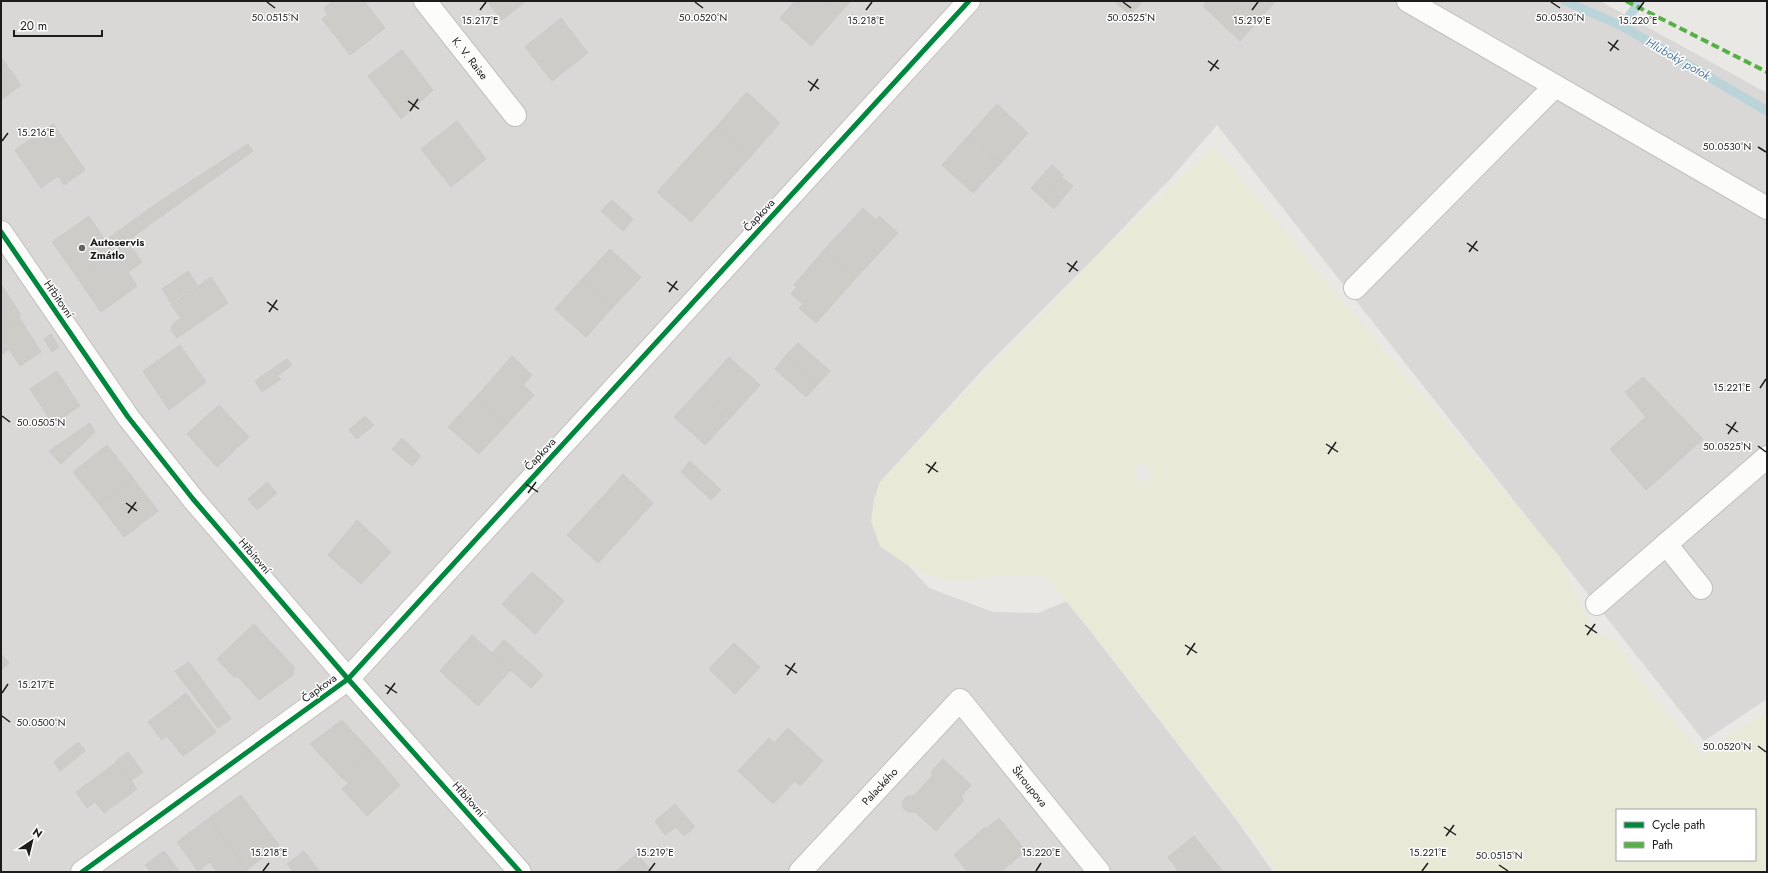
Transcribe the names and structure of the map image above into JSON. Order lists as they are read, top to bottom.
{
  "streets": {
    "street": [
      "K. V. Raise",
      "Čapkova",
      "Hřbitovní",
      "Palackého",
      "Škroupova"
    ]
  },
  "crossings": [
    ["Čapkova", "Hřbitovní"],
    ["Palackého", "Škroupova"]
  ],
  "water": ["Hluboký potok"],
  "places": ["Autoservis Zmátlo"],
  "legend": ["Cycle path", "Path"],
  "scale_bar": "20 m",
  "north": "top right",
  "coordinates": [
    "50.0530°N",
    "50.0515°N",
    "50.0520°N",
    "50.0525°N",
    "15.217°E",
    "15.218°E",
    "15.219°E",
    "15.220°E",
    "15.216°E",
    "15.221°E",
    "50.0505°N",
    "50.0500°N"
  ]
}
